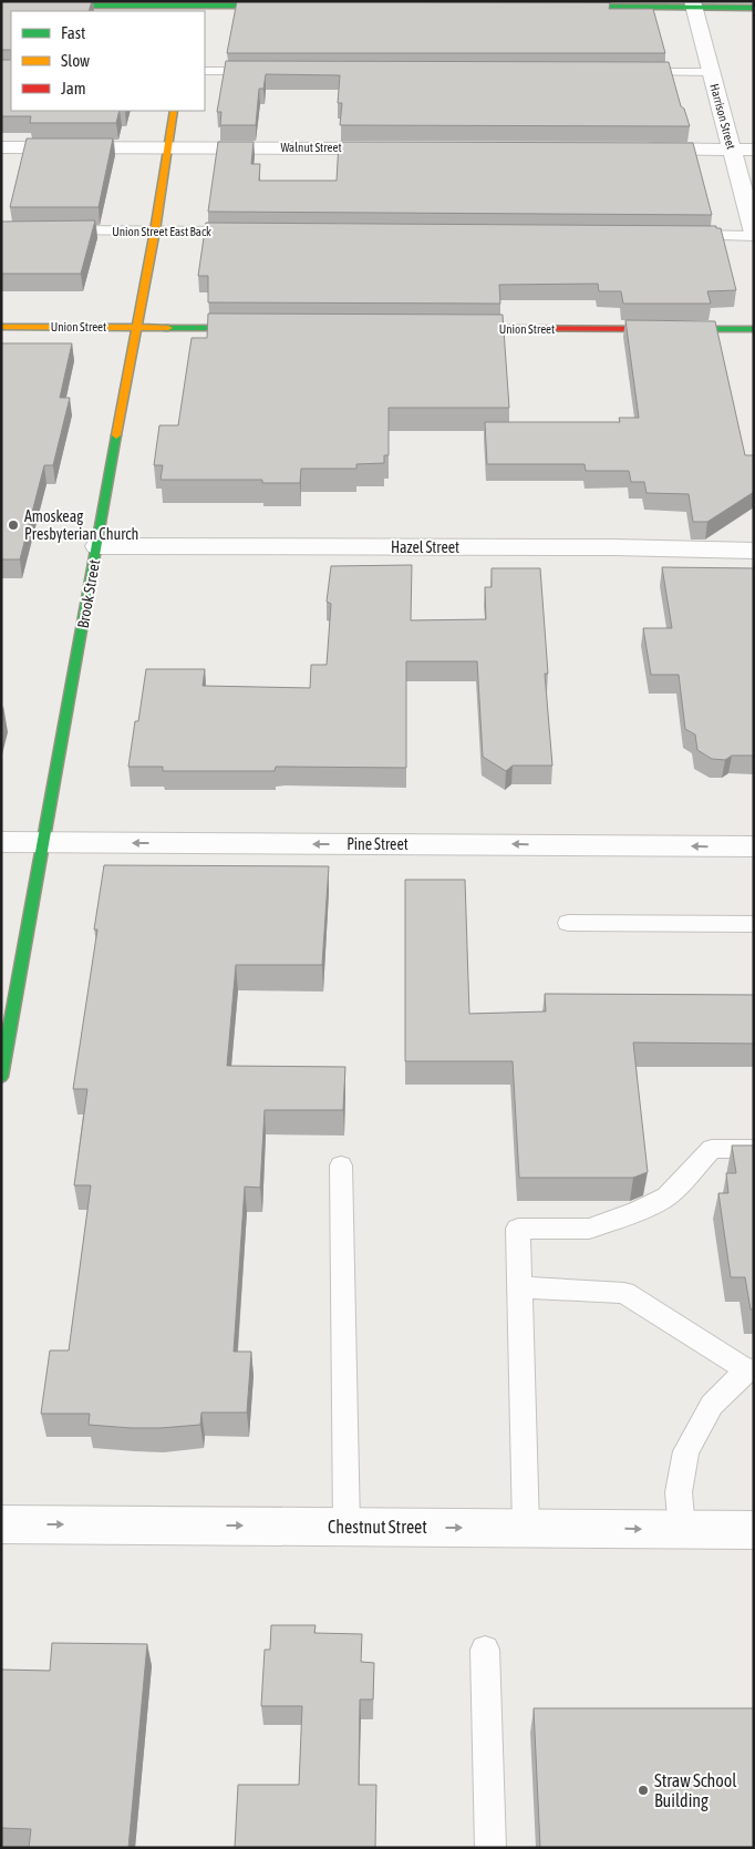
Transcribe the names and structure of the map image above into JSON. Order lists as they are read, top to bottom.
{
  "streets": {
    "street": [
      "Harrison Street",
      "Walnut Street",
      "Union Street",
      "Hazel Street",
      "Brook Street",
      "Pine Street",
      "Chestnut Street"
    ],
    "lane": ["Union Street East Back"]
  },
  "crossings": [
    ["Walnut Street", "Brook Street"],
    ["Union Street East Back", "Brook Street"],
    ["Union Street", "Brook Street"],
    ["Hazel Street", "Brook Street"],
    ["Brook Street", "Pine Street"]
  ],
  "one_way": ["Pine Street", "Chestnut Street"],
  "places": ["Amoskeag Presbyterian Church", "Straw School Building"],
  "legend": ["Fast", "Slow", "Jam"]
}
